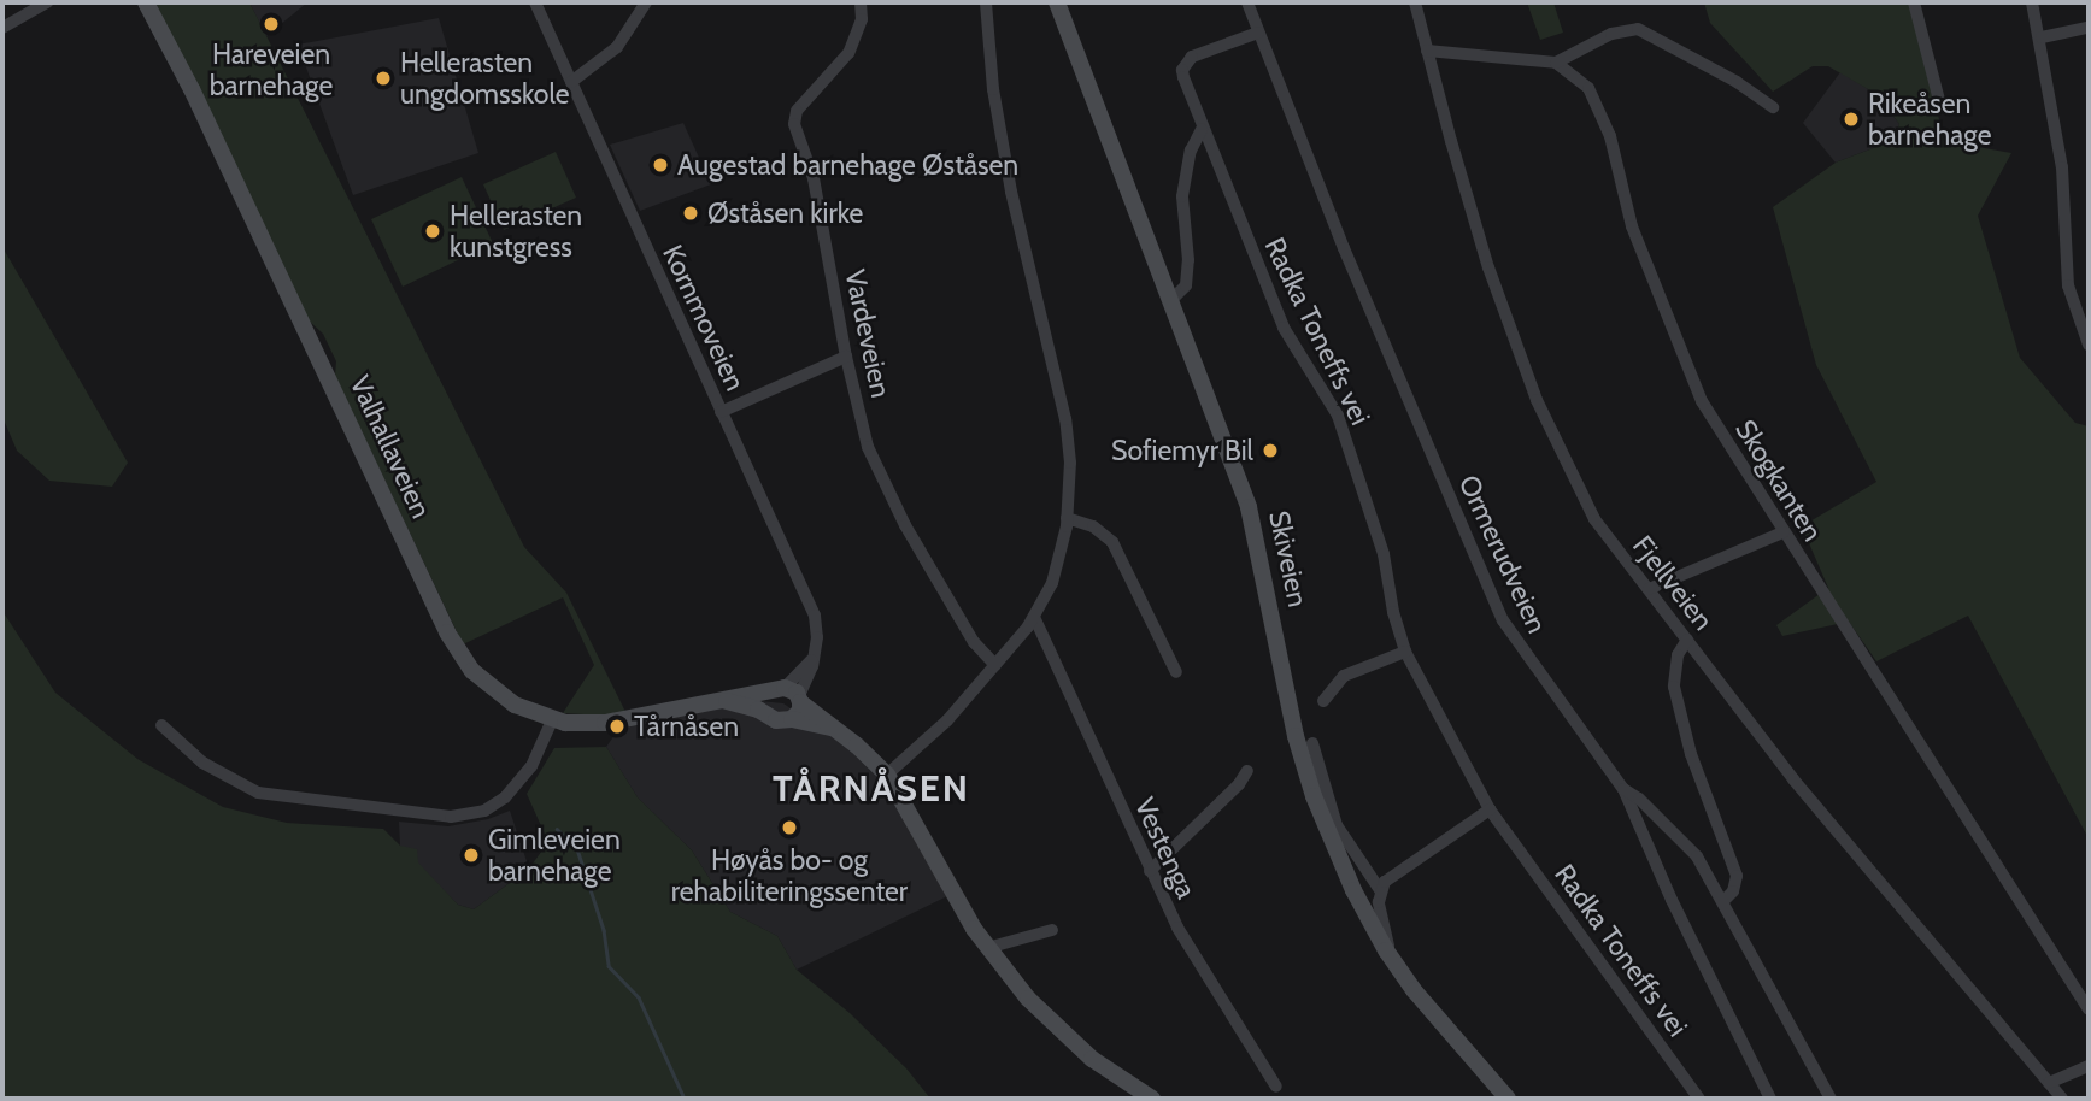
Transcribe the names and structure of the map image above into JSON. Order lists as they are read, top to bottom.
{
  "streets": {
    "street": [
      "Kornmoveien",
      "Radka Toneffs vei",
      "Vardeveien",
      "Valhallaveien",
      "Skogkanten",
      "Ormerudveien",
      "Skiveien",
      "Fjellveien",
      "Vestenga"
    ]
  },
  "crossings": [
    ["Kornmoveien", "Valhallaveien"],
    ["Radka Toneffs vei", "Ormerudveien"]
  ],
  "districts": ["TÅRNÅSEN"],
  "places": [
    "Hareveien barnehage",
    "Hellerasten ungdomsskole",
    "Rikeåsen barnehage",
    "Augestad barnehage Øståsen",
    "Øståsen kirke",
    "Hellerasten kunstgress",
    "Sofiemyr Bil",
    "Tårnåsen",
    "Høyås bo- og rehabiliteringssenter",
    "Gimleveien barnehage"
  ]
}
